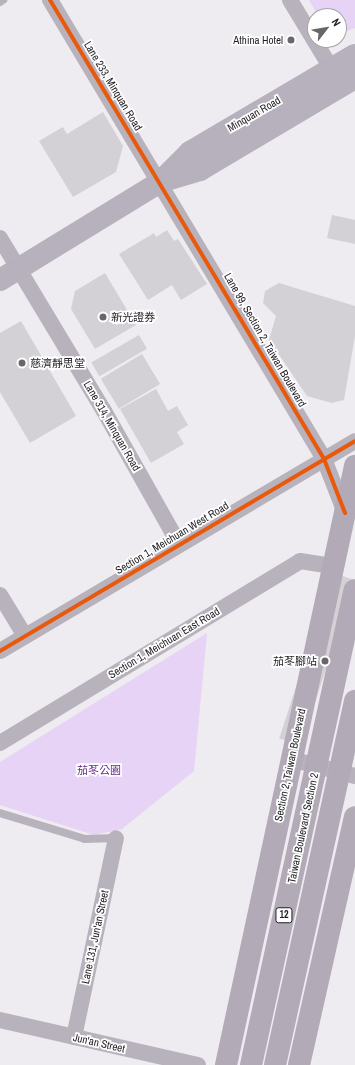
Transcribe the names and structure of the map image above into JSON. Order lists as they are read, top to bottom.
{
  "streets": {
    "main road": [
      "Minquan Road",
      "Section 2, Taiwan Boulevard",
      "Taiwan Boulevard Section 2",
      "12"
    ],
    "street": [
      "Lane 233, Minquan Road",
      "Lane 99, Section 2, Taiwan Boulevard",
      "Lane 314, Minquan Road",
      "Section 1, Meichuan West Road",
      "Section 1, Meichuan East Road",
      "Lane 131, Jun'an Street",
      "Jun'an Street"
    ]
  },
  "crossings": [
    ["Lane 233, Minquan Road", "Minquan Road"],
    ["Lane 233, Minquan Road", "Lane 99, Section 2, Taiwan Boulevard"],
    ["Minquan Road", "Lane 99, Section 2, Taiwan Boulevard"],
    ["Minquan Road", "Lane 314, Minquan Road"],
    ["Lane 99, Section 2, Taiwan Boulevard", "Section 1, Meichuan West Road"],
    ["Lane 99, Section 2, Taiwan Boulevard", "Section 2, Taiwan Boulevard"],
    ["Lane 314, Minquan Road", "Section 1, Meichuan West Road"],
    ["Section 1, Meichuan East Road", "Section 2, Taiwan Boulevard"],
    ["Lane 131, Jun'an Street", "Jun'an Street"]
  ],
  "parks": ["茄苳公園"],
  "places": [
    "Athina Hotel",
    "新光證券",
    "慈濟靜思堂",
    "茄苳腳站"
  ],
  "north": "top right"
}
